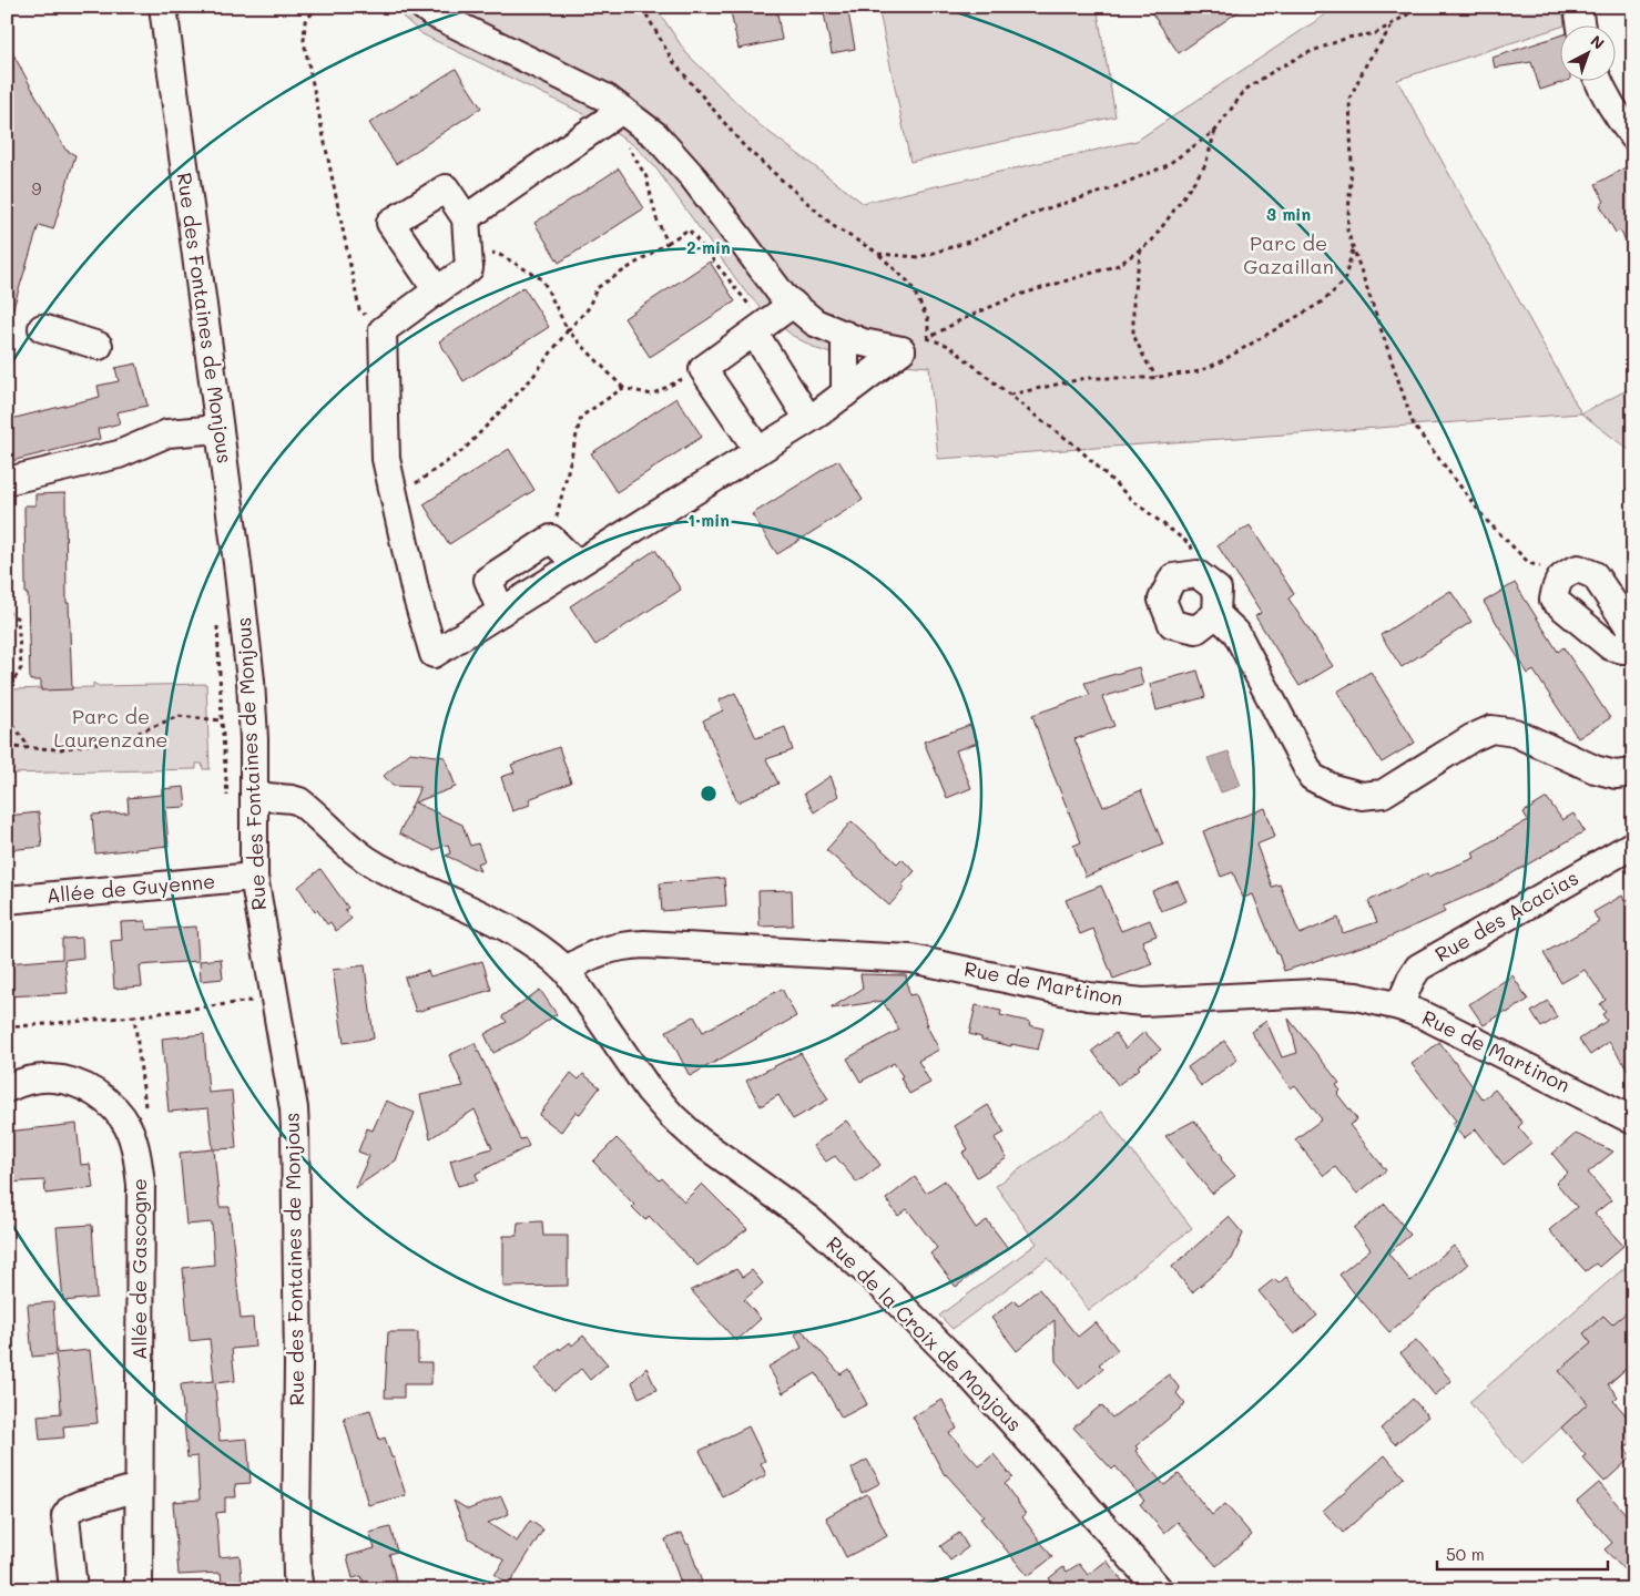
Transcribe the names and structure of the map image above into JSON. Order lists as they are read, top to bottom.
{
  "streets": {
    "street": [
      "Rue des Fontaines de Monjous",
      "Allée de Guyenne",
      "Rue des Acacias",
      "Rue de Martinon",
      "Allée de Gascogne",
      "Rue de la Croix de Monjous"
    ]
  },
  "crossings": [
    ["Rue des Fontaines de Monjous", "Allée de Guyenne"],
    ["Rue des Fontaines de Monjous", "Rue de la Croix de Monjous"],
    ["Rue des Acacias", "Rue de Martinon"],
    ["Rue de Martinon", "Rue de la Croix de Monjous"]
  ],
  "parks": ["Parc de Gazaillan", "Parc de Laurenzane"],
  "house_numbers": ["9"],
  "scale_bar": "50 m",
  "north": "top right",
  "rings": ["3 min", "2 min", "1 min"]
}
